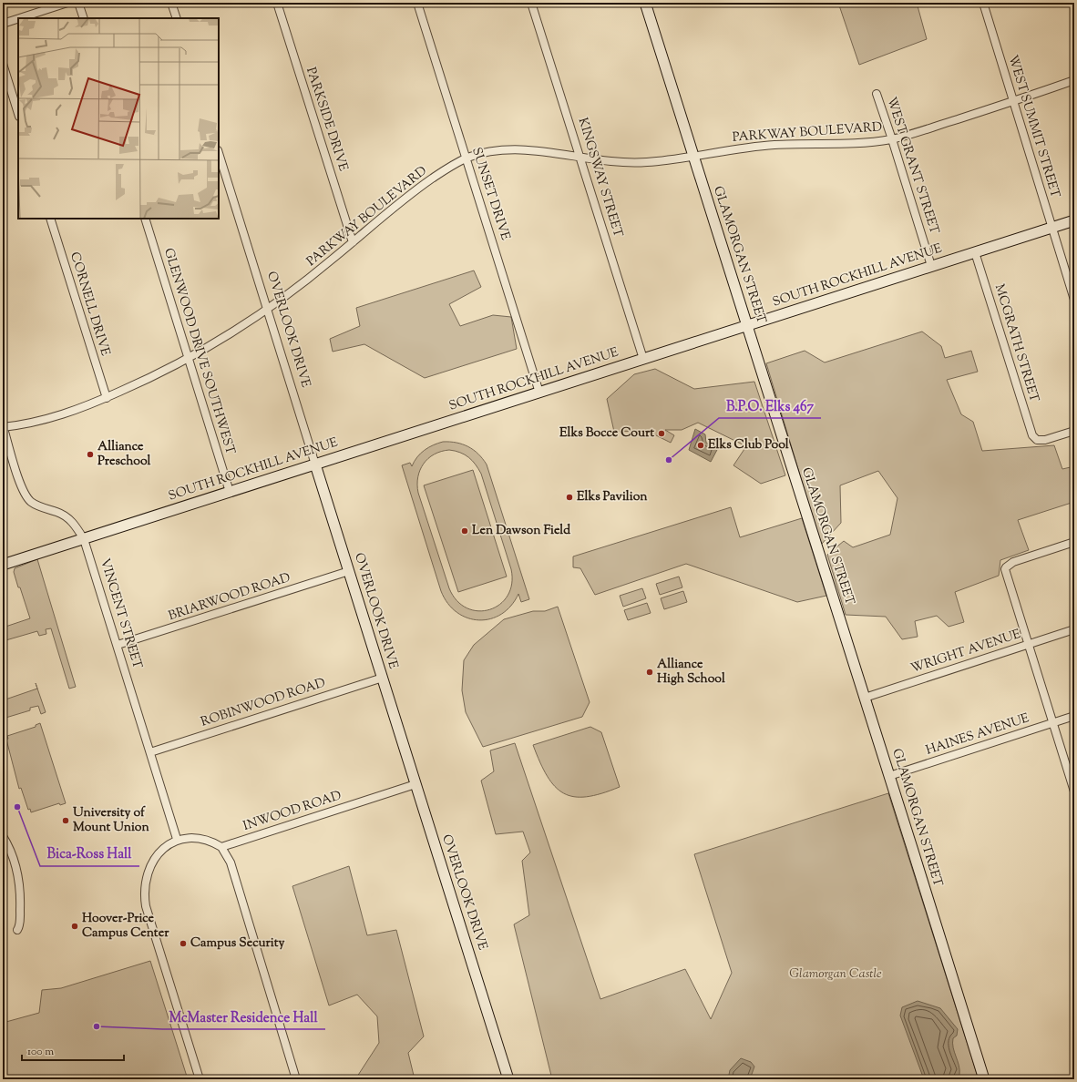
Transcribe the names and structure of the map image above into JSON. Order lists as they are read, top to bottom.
{
  "streets": {
    "street": [
      "PARKSIDE DRIVE",
      "WEST SUMMIT STREET",
      "PARKWAY BOULEVARD",
      "WEST GRANT STREET",
      "KINGSWAY STREET",
      "SUNSET DRIVE",
      "GLAMORGAN STREET",
      "SOUTH ROCKHILL AVENUE",
      "CORNELL DRIVE",
      "OVERLOOK DRIVE",
      "MCGRATH STREET",
      "GLENWOOD DRIVE SOUTHWEST",
      "BRIARWOOD ROAD",
      "VINCENT STREET",
      "WRIGHT AVENUE",
      "ROBINWOOD ROAD",
      "HAINES AVENUE",
      "INWOOD ROAD"
    ]
  },
  "crossings": [
    ["PARKSIDE DRIVE", "PARKWAY BOULEVARD"],
    ["WEST SUMMIT STREET", "PARKWAY BOULEVARD"],
    ["WEST SUMMIT STREET", "SOUTH ROCKHILL AVENUE"],
    ["PARKWAY BOULEVARD", "WEST GRANT STREET"],
    ["PARKWAY BOULEVARD", "KINGSWAY STREET"],
    ["PARKWAY BOULEVARD", "SUNSET DRIVE"],
    ["PARKWAY BOULEVARD", "GLAMORGAN STREET"],
    ["PARKWAY BOULEVARD", "CORNELL DRIVE"],
    ["PARKWAY BOULEVARD", "OVERLOOK DRIVE"],
    ["PARKWAY BOULEVARD", "GLENWOOD DRIVE SOUTHWEST"],
    ["PARKWAY BOULEVARD", "VINCENT STREET"],
    ["WEST GRANT STREET", "SOUTH ROCKHILL AVENUE"],
    ["KINGSWAY STREET", "SOUTH ROCKHILL AVENUE"],
    ["SUNSET DRIVE", "SOUTH ROCKHILL AVENUE"],
    ["GLAMORGAN STREET", "SOUTH ROCKHILL AVENUE"],
    ["GLAMORGAN STREET", "WRIGHT AVENUE"],
    ["GLAMORGAN STREET", "HAINES AVENUE"],
    ["SOUTH ROCKHILL AVENUE", "OVERLOOK DRIVE"],
    ["SOUTH ROCKHILL AVENUE", "MCGRATH STREET"],
    ["SOUTH ROCKHILL AVENUE", "GLENWOOD DRIVE SOUTHWEST"],
    ["SOUTH ROCKHILL AVENUE", "VINCENT STREET"],
    ["OVERLOOK DRIVE", "BRIARWOOD ROAD"],
    ["OVERLOOK DRIVE", "ROBINWOOD ROAD"],
    ["OVERLOOK DRIVE", "INWOOD ROAD"],
    ["BRIARWOOD ROAD", "VINCENT STREET"],
    ["VINCENT STREET", "ROBINWOOD ROAD"]
  ],
  "parks": ["Glamorgan Castle"],
  "places": [
    "Elks Bocce Court",
    "Elks Club Pool",
    "Alliance Preschool",
    "B.P.O. Elks 467",
    "Elks Pavilion",
    "Len Dawson Field",
    "Alliance High School",
    "Bica-Ross Hall",
    "University of Mount Union",
    "Hoover-Price Campus Center",
    "Campus Security",
    "McMaster Residence Hall"
  ],
  "scale_bar": "100 m"
}
